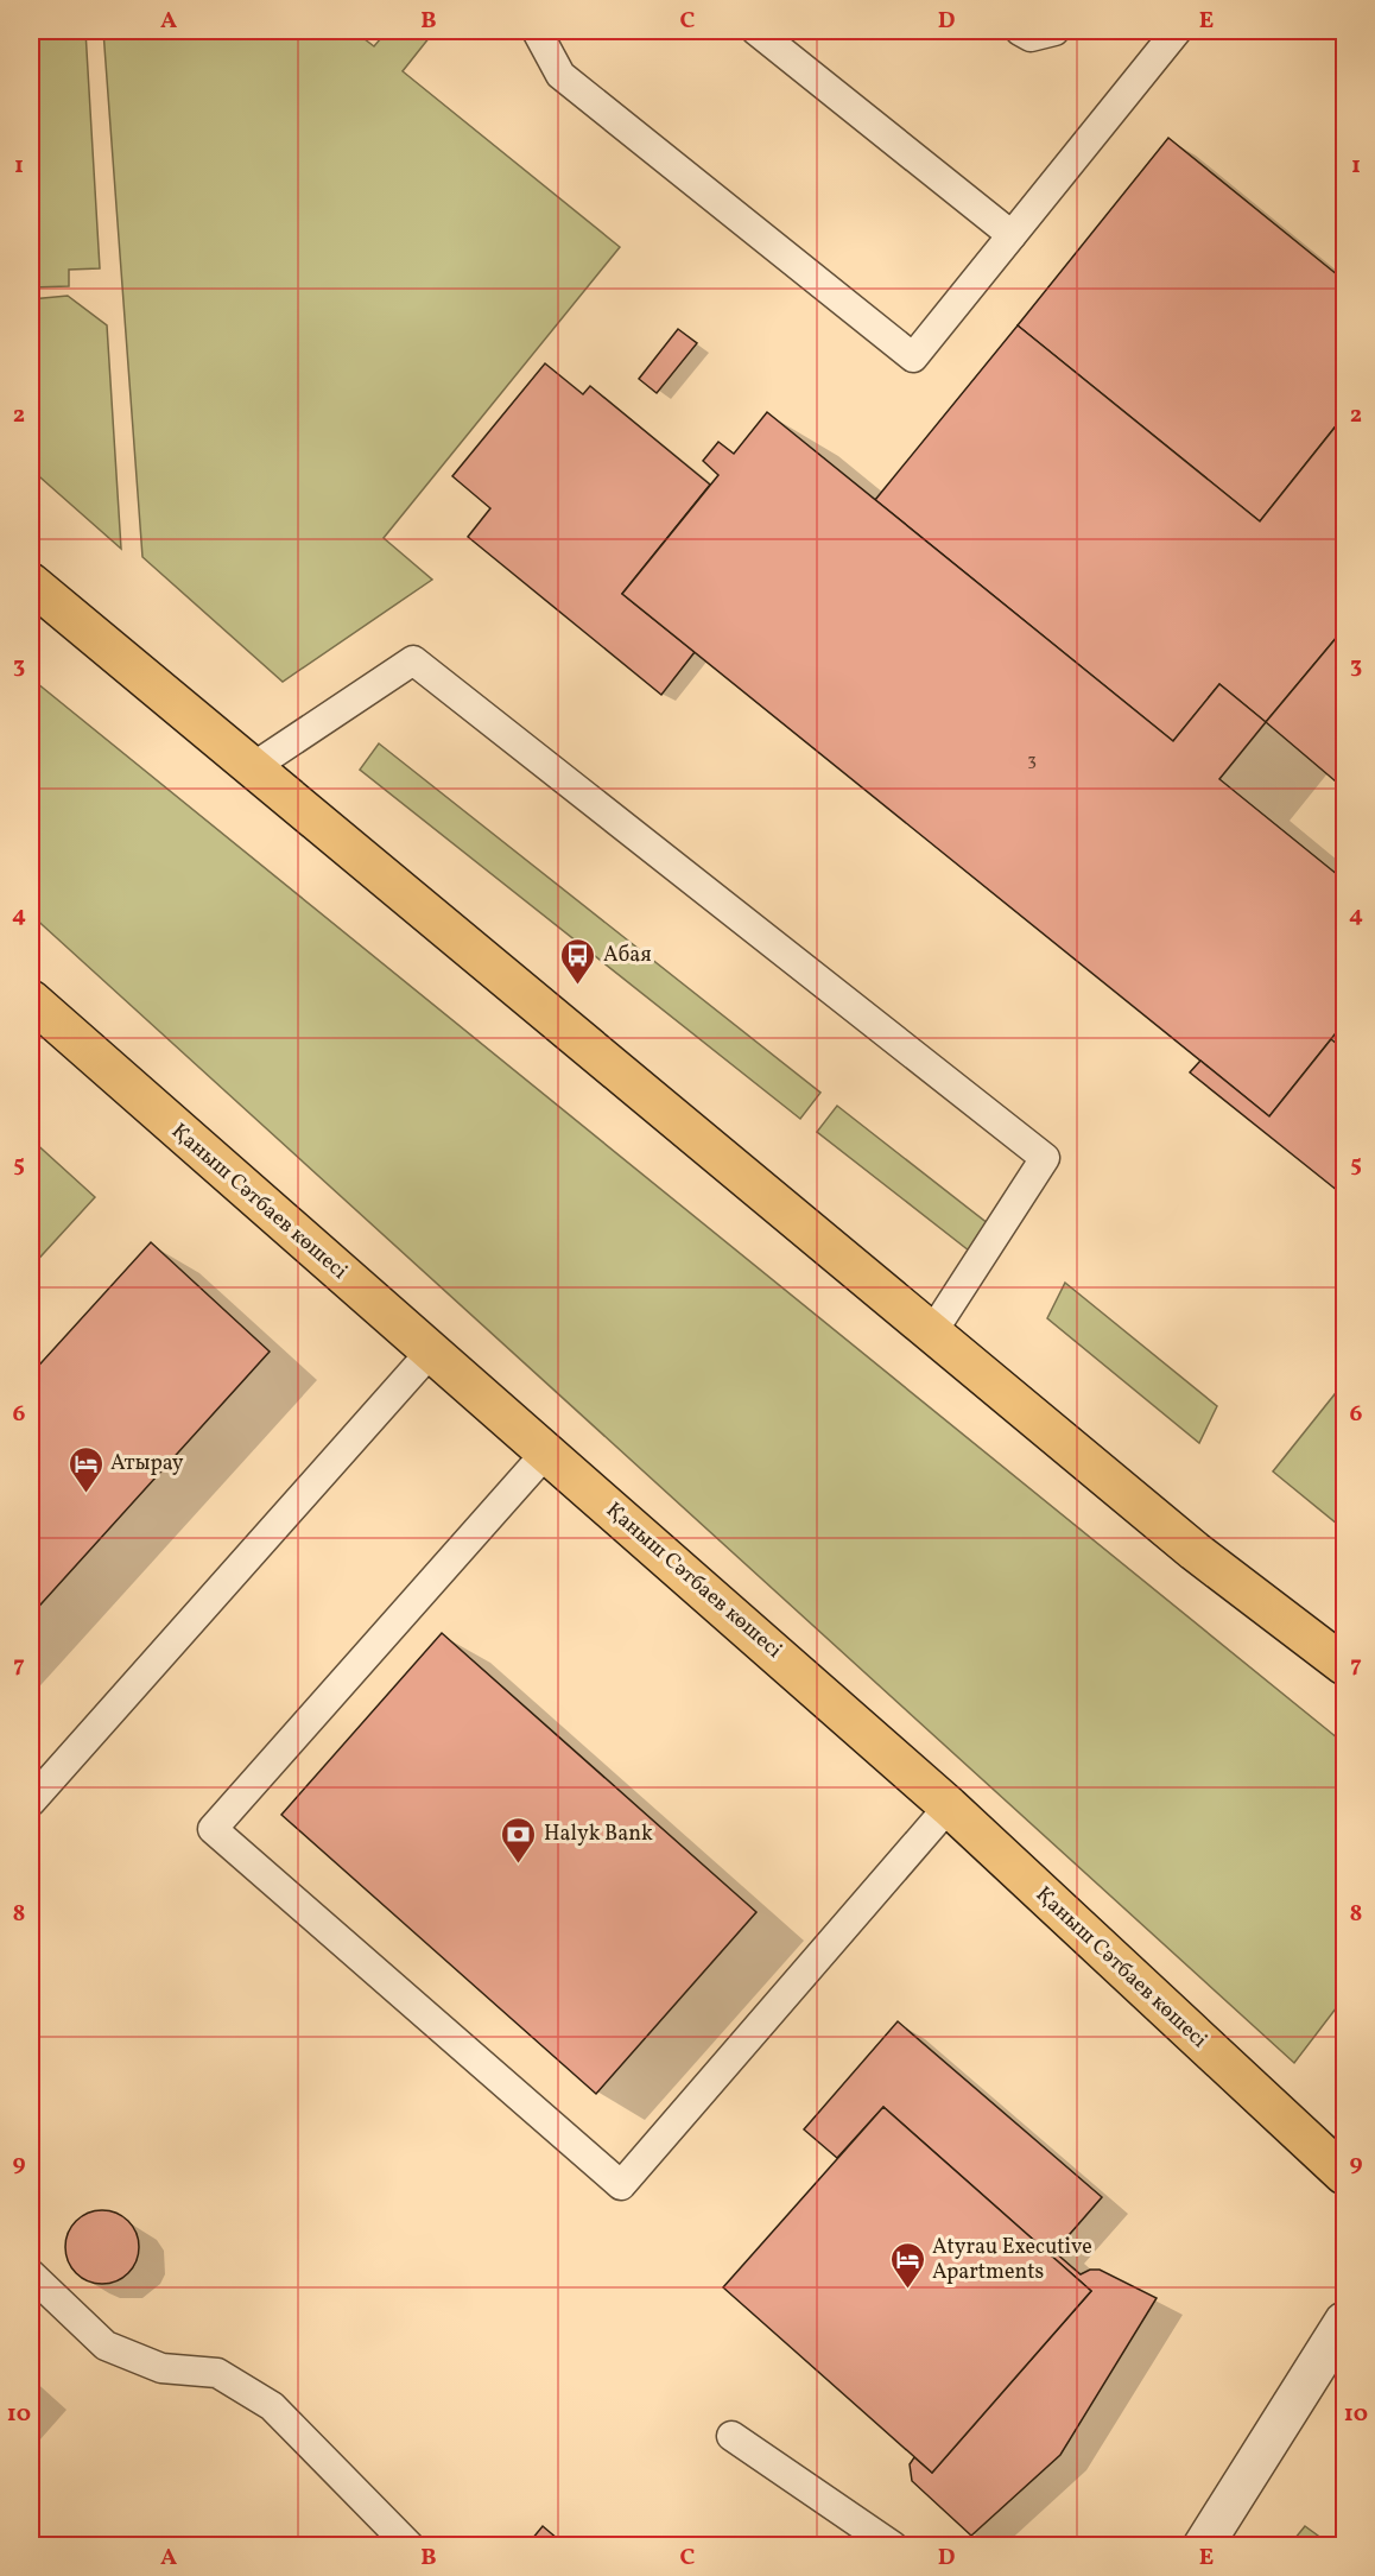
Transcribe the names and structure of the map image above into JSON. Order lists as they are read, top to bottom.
{
  "streets": {
    "main road": ["Қаныш Сәтбаев көшесі"]
  },
  "places": {
    "bus stop": ["Абая"],
    "hotel": ["Атырау", "Atyrau Executive Apartments"],
    "bank": ["Halyk Bank"]
  },
  "house_numbers": ["3"],
  "grid": {
    "columns": [
      "A",
      "B",
      "C",
      "D",
      "E"
    ],
    "rows": [
      "1",
      "2",
      "3",
      "4",
      "5",
      "6",
      "7",
      "8",
      "9",
      "10"
    ]
  }
}
